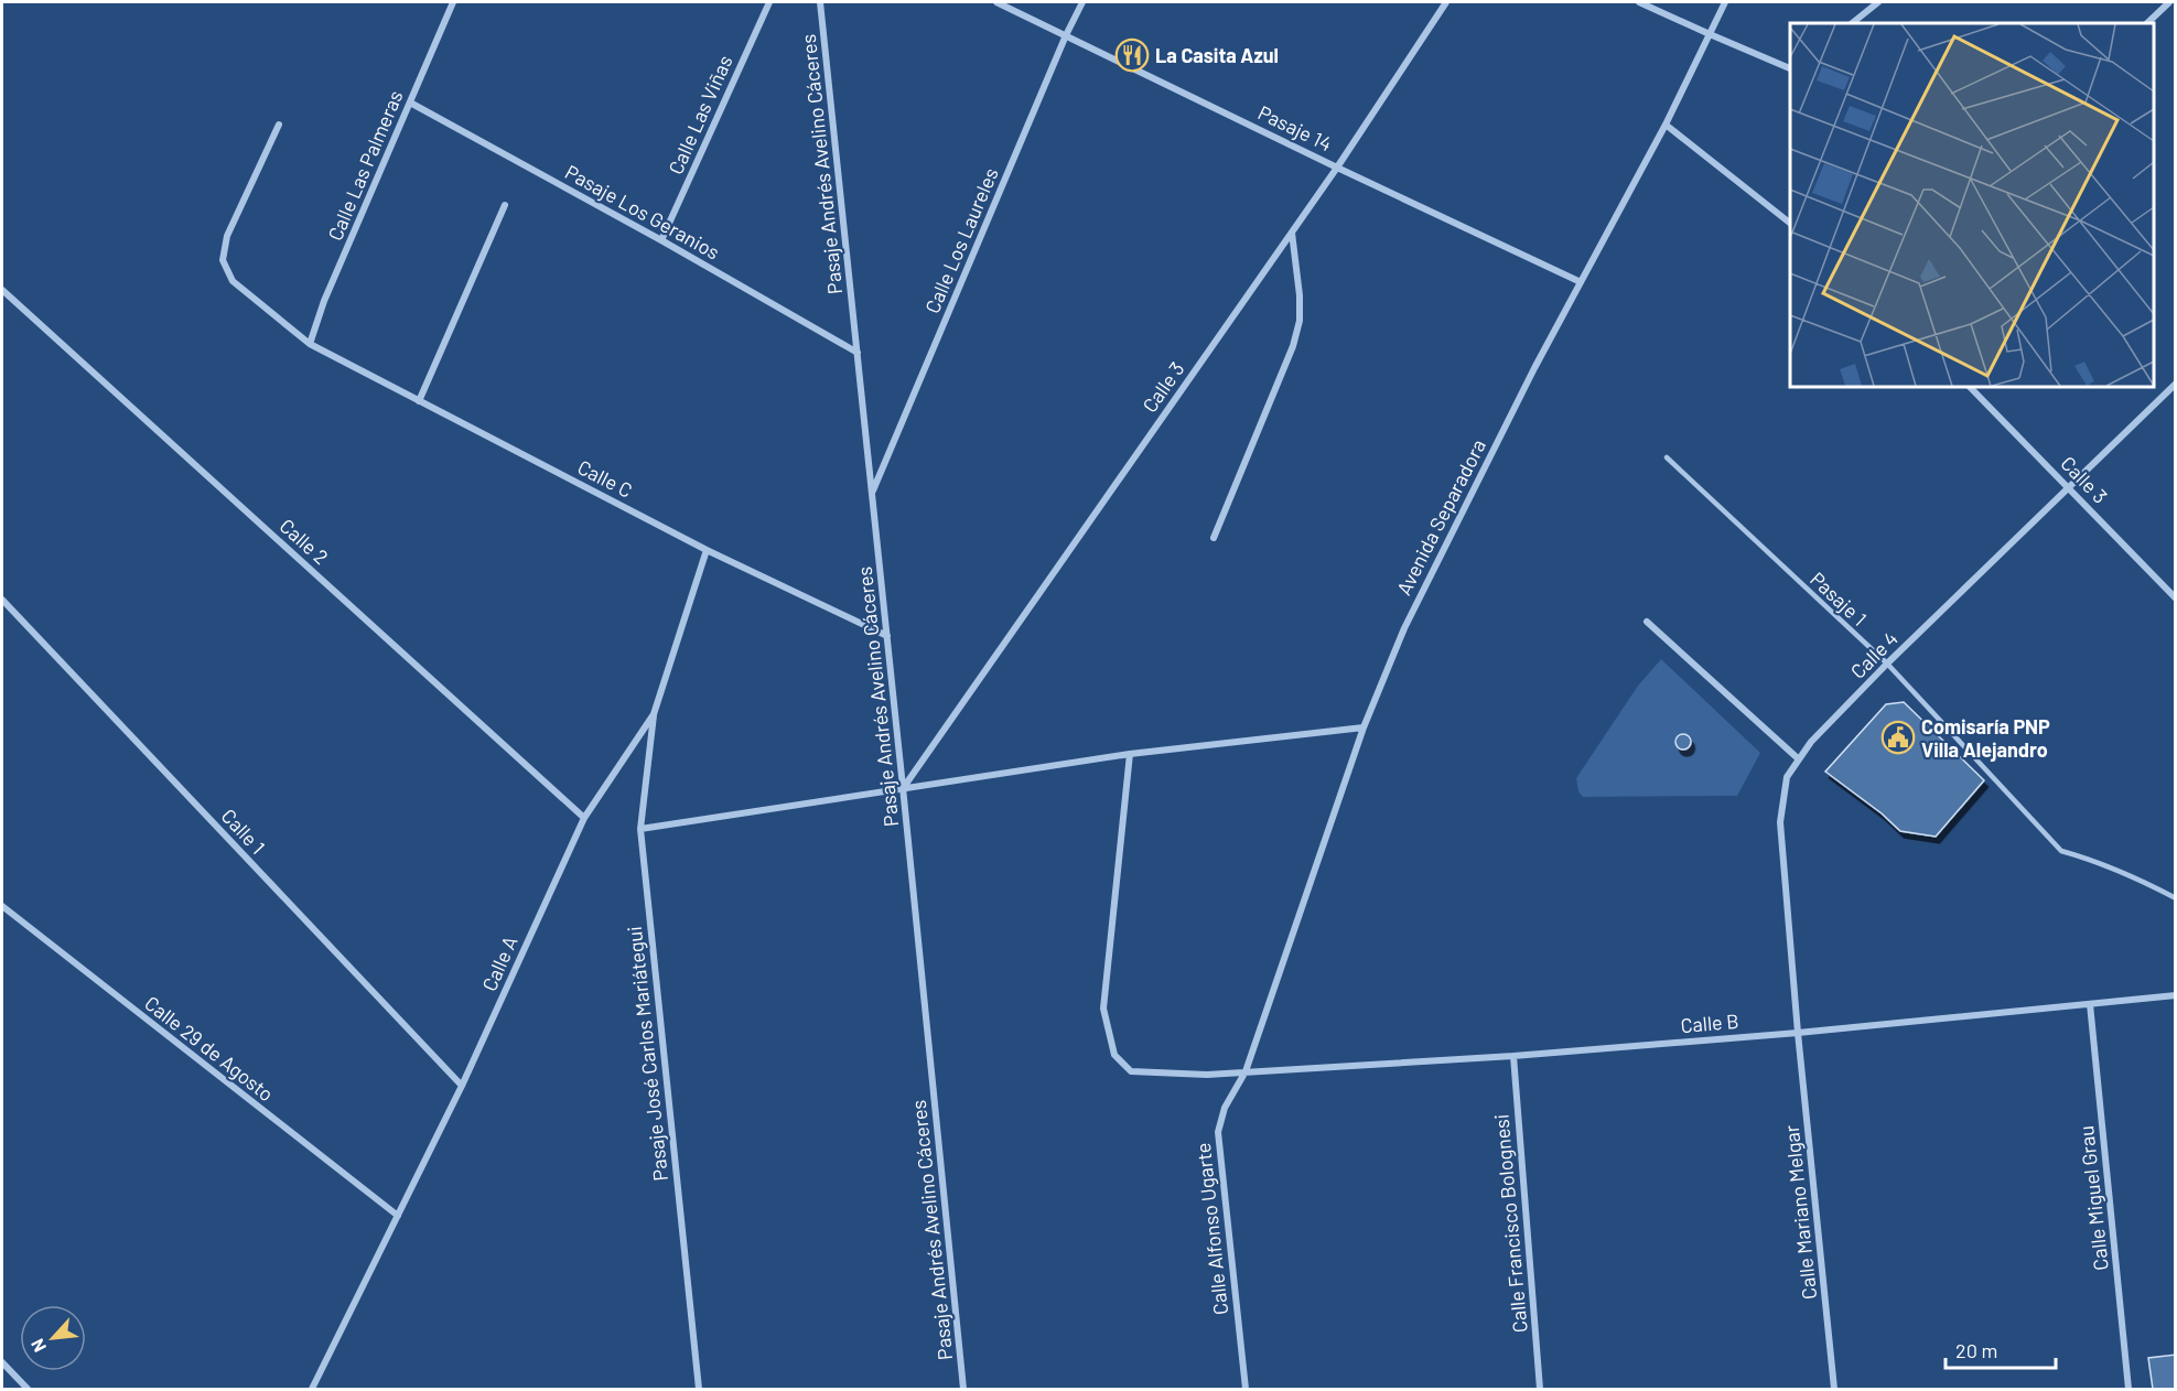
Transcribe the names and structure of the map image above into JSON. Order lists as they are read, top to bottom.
{
  "streets": {
    "street": [
      "Calle Las Viñas",
      "Pasaje 14",
      "Pasaje Andrés Avelino Cáceres",
      "Calle Las Palmeras",
      "Pasaje Los Geranios",
      "Calle Los Laureles",
      "Calle 3",
      "Calle C",
      "Avenida Separadora",
      "Calle 2",
      "Calle 4",
      "Calle 1",
      "Calle A",
      "Calle B",
      "Calle 29 de Agosto",
      "Pasaje José Carlos Mariátegui",
      "Calle Miguel Grau",
      "Calle Mariano Melgar",
      "Calle Francisco Bolognesi",
      "Calle Alfonso Ugarte"
    ],
    "lane": ["Pasaje 1"]
  },
  "crossings": [
    ["Calle Las Viñas", "Pasaje Los Geranios"],
    ["Pasaje 14", "Calle Los Laureles"],
    ["Pasaje 14", "Calle 3"],
    ["Pasaje 14", "Avenida Separadora"],
    ["Pasaje Andrés Avelino Cáceres", "Pasaje Los Geranios"],
    ["Pasaje Andrés Avelino Cáceres", "Calle Los Laureles"],
    ["Pasaje Andrés Avelino Cáceres", "Calle 3"],
    ["Pasaje Andrés Avelino Cáceres", "Calle C"],
    ["Calle Las Palmeras", "Pasaje Los Geranios"],
    ["Calle Las Palmeras", "Calle C"],
    ["Calle 3", "Calle 4"],
    ["Calle C", "Calle A"],
    ["Avenida Separadora", "Calle B"],
    ["Avenida Separadora", "Calle Alfonso Ugarte"],
    ["Calle 2", "Calle A"],
    ["Pasaje 1", "Calle 4"],
    ["Calle 4", "Calle B"],
    ["Calle 4", "Calle Mariano Melgar"],
    ["Calle 1", "Calle A"],
    ["Calle A", "Calle 29 de Agosto"],
    ["Calle A", "Pasaje José Carlos Mariátegui"],
    ["Calle B", "Calle Miguel Grau"],
    ["Calle B", "Calle Mariano Melgar"],
    ["Calle B", "Calle Francisco Bolognesi"],
    ["Calle B", "Calle Alfonso Ugarte"]
  ],
  "places": {
    "restaurant": ["La Casita Azul"],
    "public building": ["Comisaría PNP Villa Alejandro"]
  },
  "scale_bar": "20 m",
  "north": "bottom left"
}
